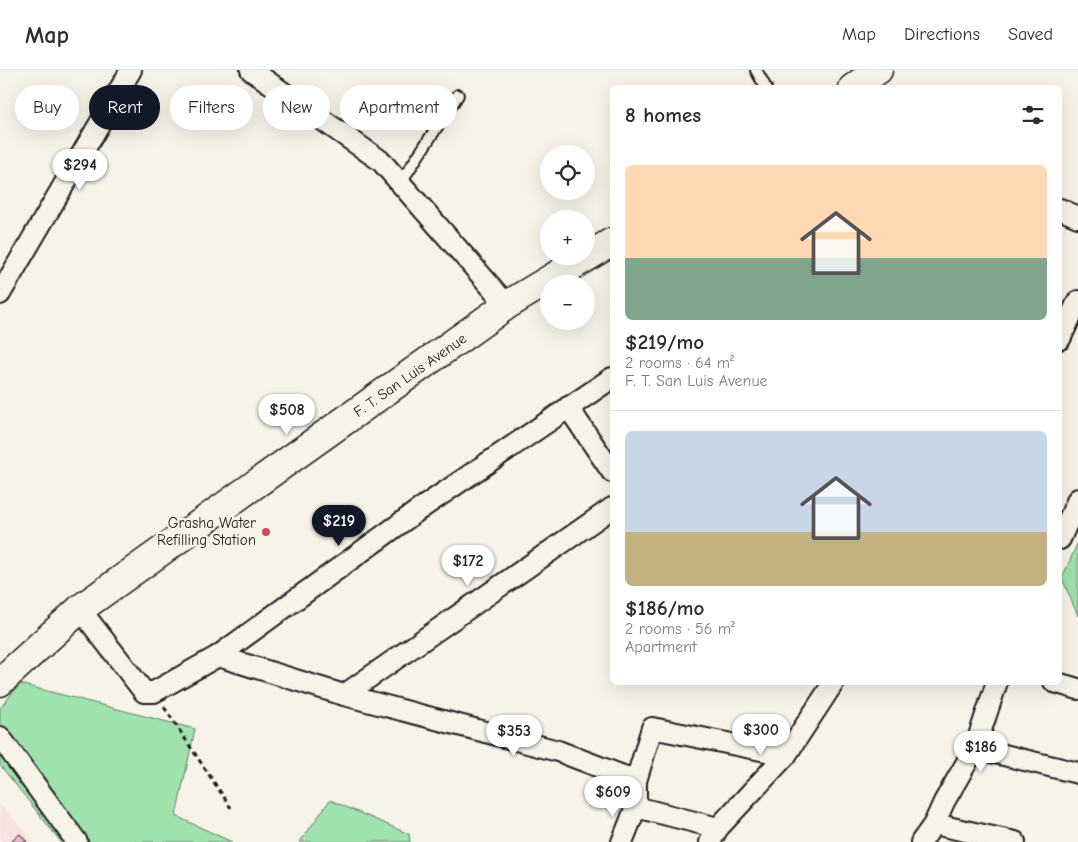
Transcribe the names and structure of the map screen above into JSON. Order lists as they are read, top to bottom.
{
  "streets": {
    "main road": ["F. T. San Luis Avenue"]
  },
  "places": ["Grasha Water Refilling Station"],
  "page": {
    "header": "Map",
    "nav": ["Map", "Directions", "Saved"],
    "chip": [
      "Buy",
      "Rent",
      "Filters",
      "New",
      "Apartment"
    ],
    "heading": "8 homes",
    "map_buttons": ["+", "−"],
    "list": [
      {
        "name": "$219/mo",
        "note": "2 rooms · 64 m² · F. T. San Luis Avenue"
      },
      {
        "name": "$186/mo",
        "note": "2 rooms · 56 m² · Apartment"
      }
    ],
    "price": [
      "$294",
      "$508",
      "$219",
      "$172",
      "$300",
      "$353",
      "$186",
      "$609"
    ]
  }
}
